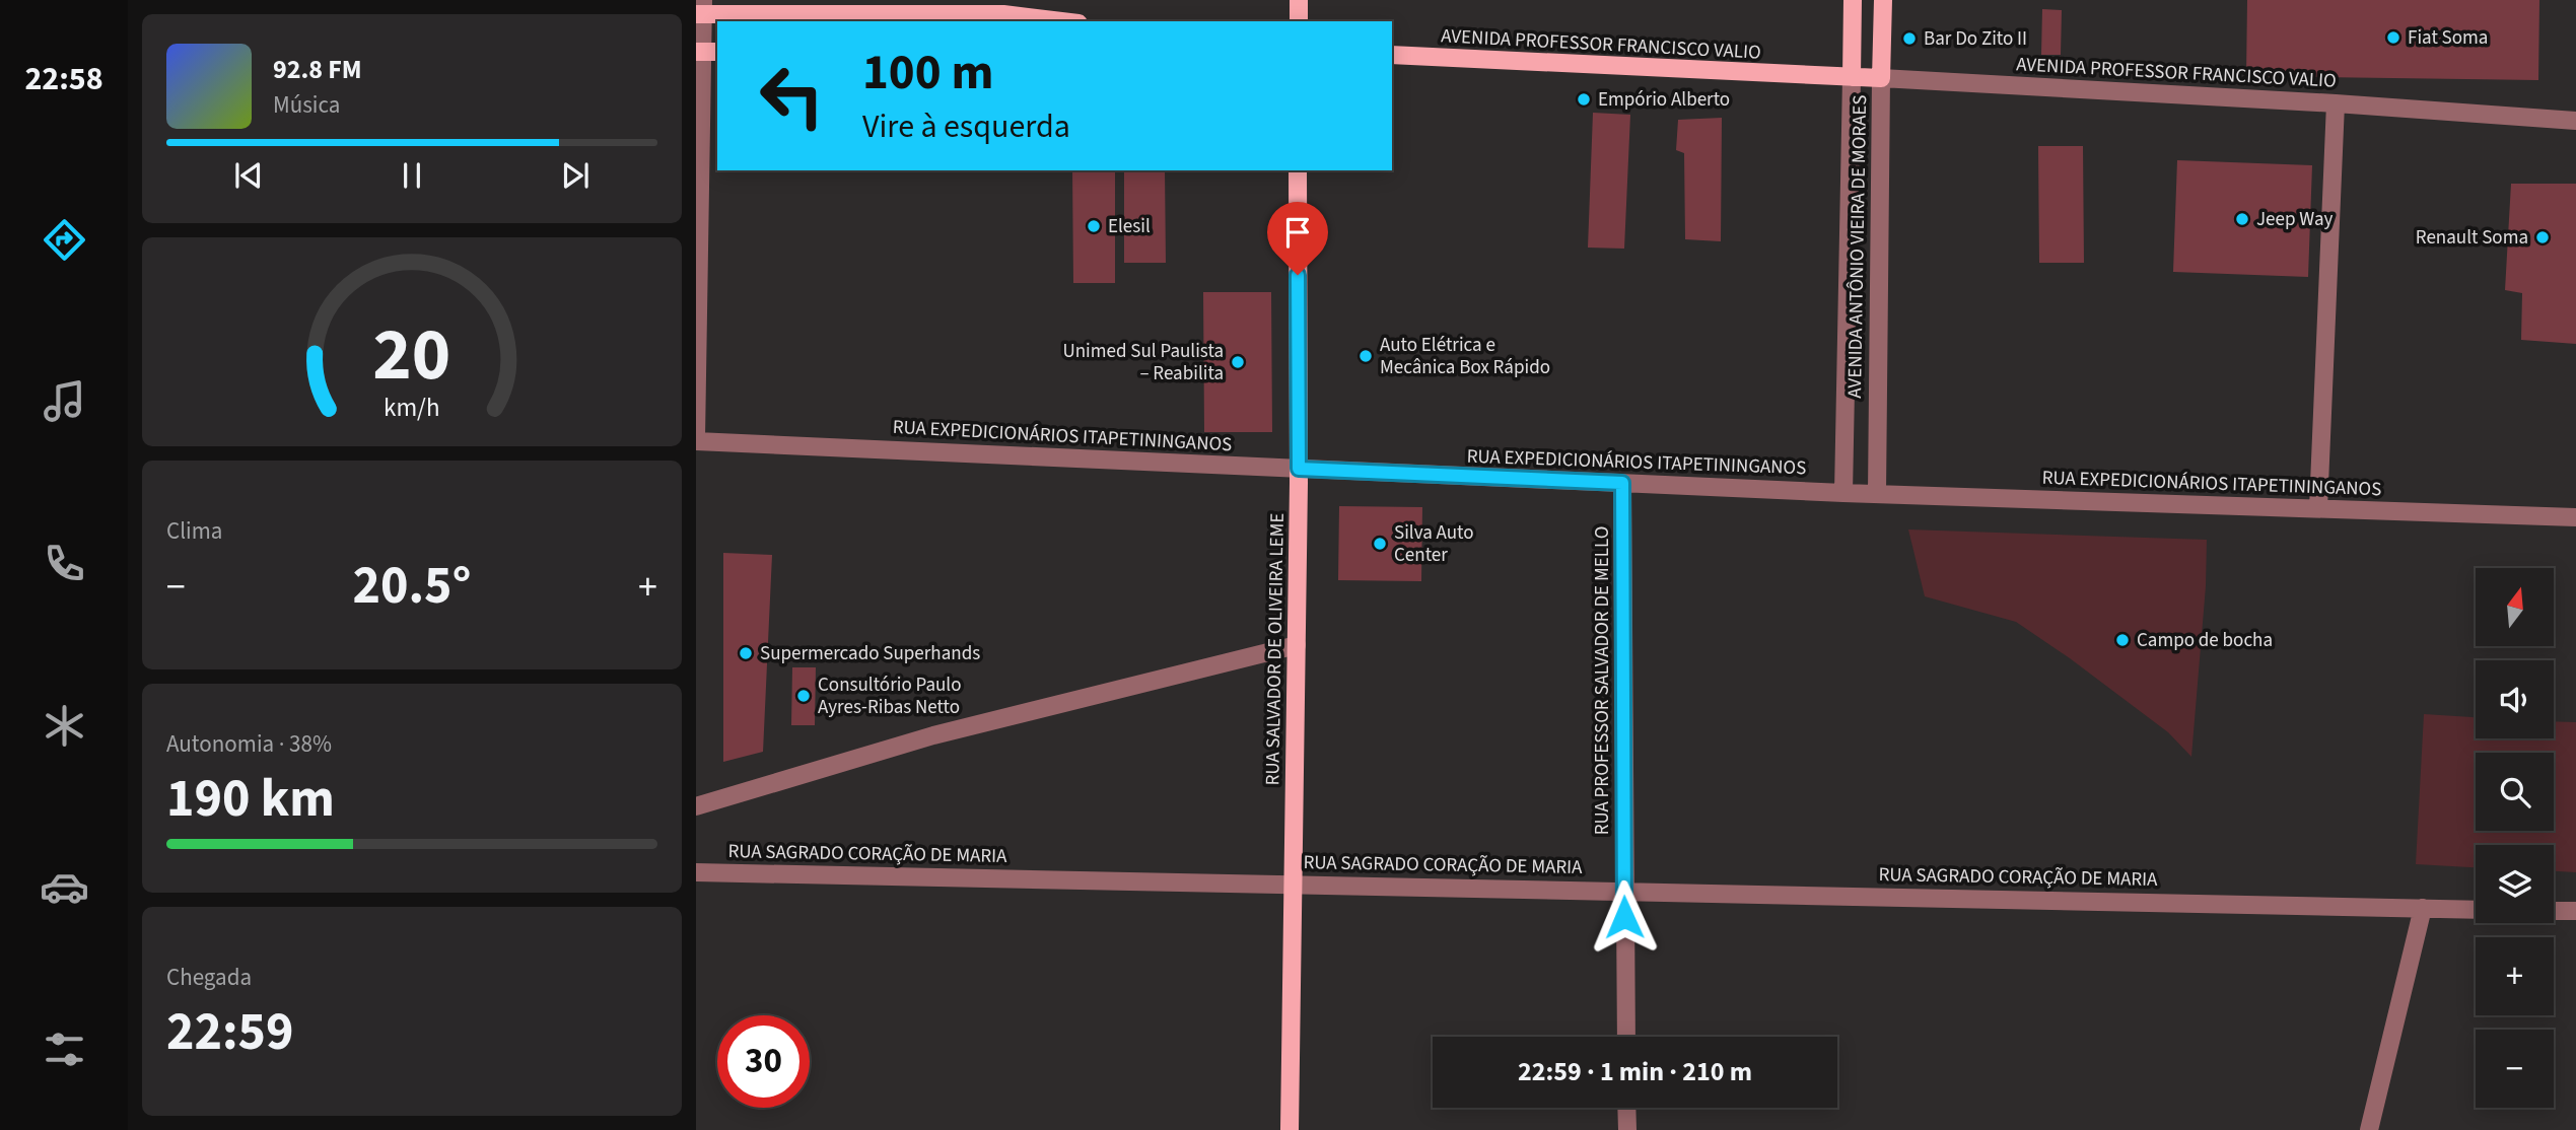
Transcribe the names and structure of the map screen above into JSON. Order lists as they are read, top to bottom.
{
  "streets": {
    "main road": ["AVENIDA PROFESSOR FRANCISCO VALIO", "AVENIDA ANTÔNIO VIEIRA DE MORAES", "RUA SALVADOR DE OLIVEIRA LEME"],
    "street": ["RUA EXPEDICIONÁRIOS ITAPETININGANOS", "RUA PROFESSOR SALVADOR DE MELLO", "RUA SAGRADO CORAÇÃO DE MARIA"]
  },
  "crossings": [
    ["AVENIDA PROFESSOR FRANCISCO VALIO", "AVENIDA ANTÔNIO VIEIRA DE MORAES"],
    ["AVENIDA ANTÔNIO VIEIRA DE MORAES", "RUA EXPEDICIONÁRIOS ITAPETININGANOS"],
    ["RUA EXPEDICIONÁRIOS ITAPETININGANOS", "RUA SALVADOR DE OLIVEIRA LEME"],
    ["RUA EXPEDICIONÁRIOS ITAPETININGANOS", "RUA PROFESSOR SALVADOR DE MELLO"],
    ["RUA SALVADOR DE OLIVEIRA LEME", "RUA SAGRADO CORAÇÃO DE MARIA"],
    ["RUA PROFESSOR SALVADOR DE MELLO", "RUA SAGRADO CORAÇÃO DE MARIA"]
  ],
  "places": [
    "Fiat Soma",
    "Bar Do Zito II",
    "Empório Alberto",
    "Jeep Way",
    "Elesil",
    "Renault Soma",
    "Auto Elétrica e Mecânica Box Rápido",
    "Unimed Sul Paulista – Reabilita",
    "Silva Auto Center",
    "Campo de bocha",
    "Supermercado Superhands",
    "Consultório Paulo Ayres-Ribas Netto"
  ],
  "north": "top",
  "page": {
    "tabs": "22:58",
    "turn": ["100 m", "Vire à esquerda"],
    "song": ["92.8 FM", "Música"],
    "tile": [
      "Clima",
      ["Autonomia · 38%", "190 km"],
      ["Chegada", "22:59"]
    ],
    "heat": ["−", "20.5°", "+"],
    "map_buttons": ["+", "−"],
    "limit": "30",
    "trip": "22:59 · 1 min · 210 m",
    "gauge": ["20", "km/h"]
  }
}
